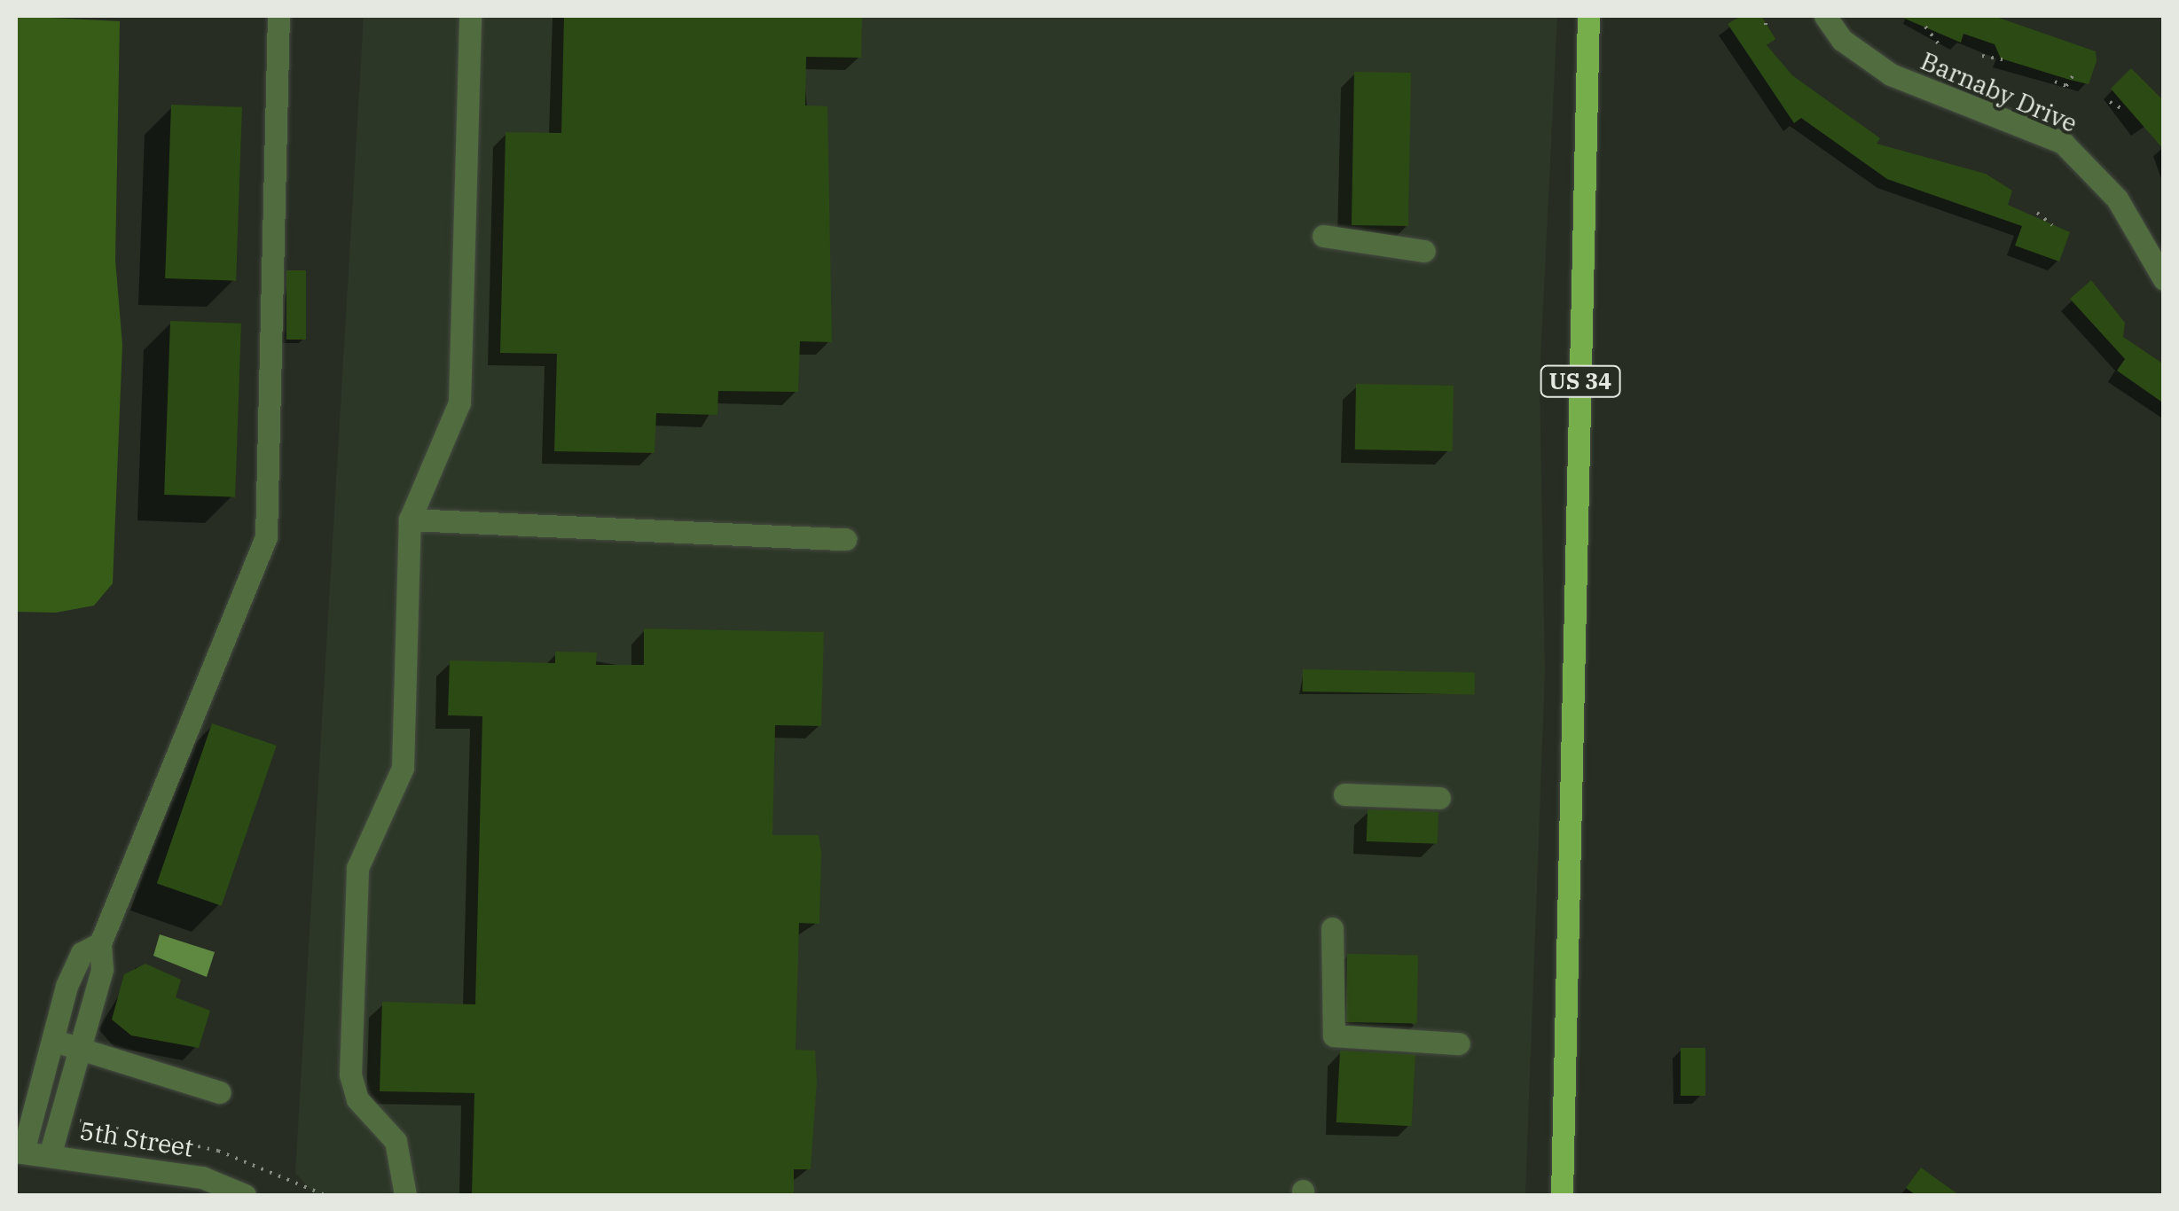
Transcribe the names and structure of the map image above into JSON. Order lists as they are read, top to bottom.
{
  "streets": {
    "main road": ["US 34"],
    "street": ["Barnaby Drive", "5th Street"]
  }
}
